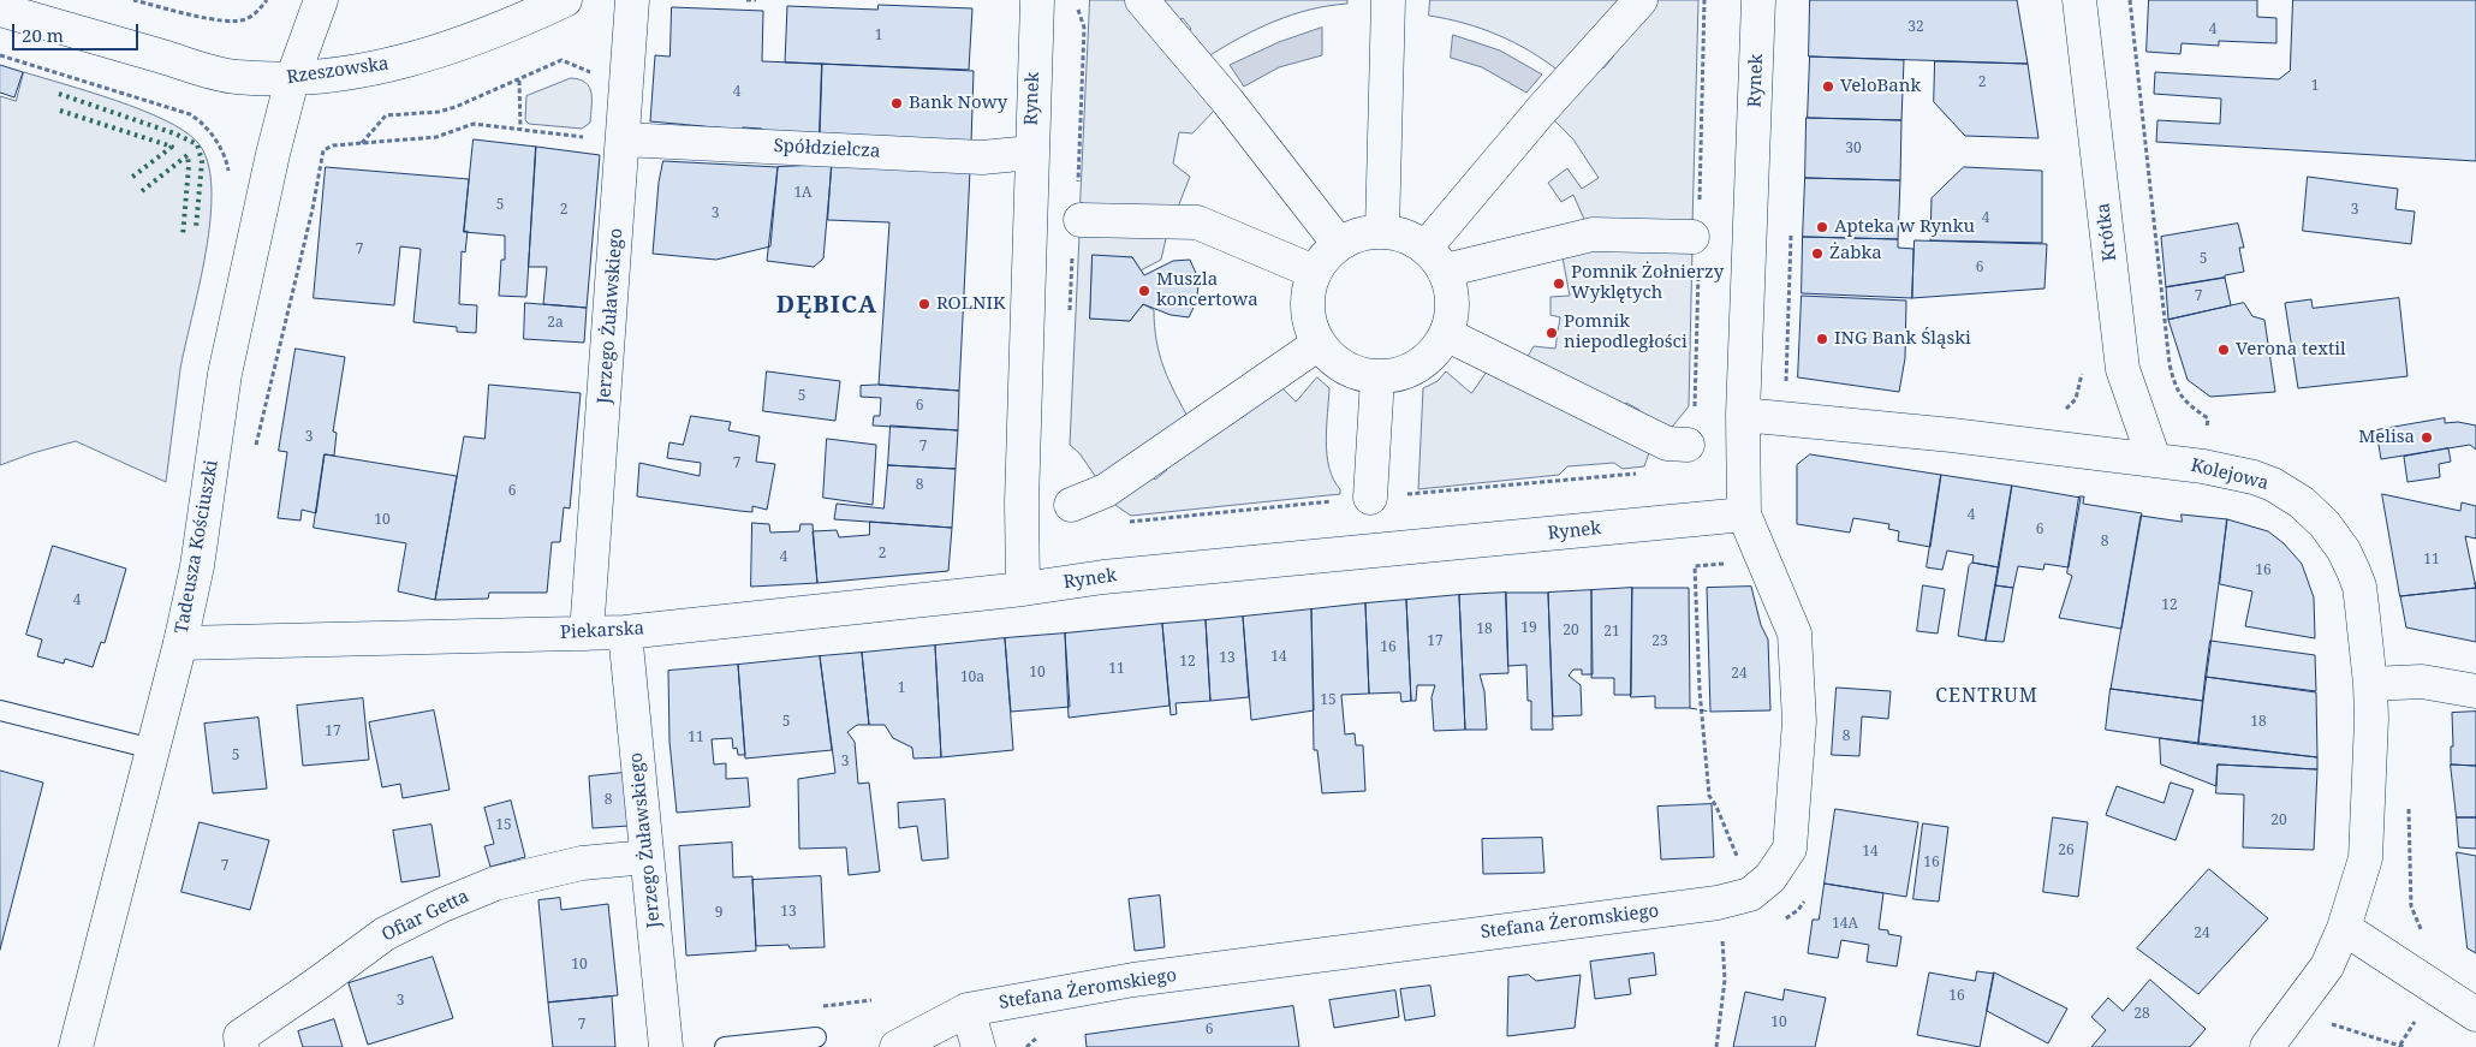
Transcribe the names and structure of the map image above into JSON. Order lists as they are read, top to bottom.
{
  "streets": {
    "street": [
      "Rzeszowska",
      "Rynek",
      "Spółdzielcza",
      "Krótka",
      "Jerzego Żuławskiego",
      "Kolejowa",
      "Tadeusza Kościuszki",
      "Piekarska",
      "Ofiar Getta",
      "Stefana Żeromskiego"
    ]
  },
  "crossings": [
    ["Rzeszowska", "Tadeusza Kościuszki"],
    ["Rynek", "Spółdzielcza"],
    ["Rynek", "Kolejowa"],
    ["Rynek", "Piekarska"],
    ["Rynek", "Stefana Żeromskiego"],
    ["Spółdzielcza", "Jerzego Żuławskiego"],
    ["Krótka", "Kolejowa"],
    ["Jerzego Żuławskiego", "Piekarska"],
    ["Jerzego Żuławskiego", "Ofiar Getta"],
    ["Kolejowa", "Stefana Żeromskiego"],
    ["Tadeusza Kościuszki", "Piekarska"]
  ],
  "districts": ["DĘBICA", "CENTRUM"],
  "places": [
    "VeloBank",
    "Bank Nowy",
    "Apteka w Rynku",
    "Żabka",
    "Pomnik Żołnierzy Wyklętych",
    "Muszla koncertowa",
    "ROLNIK",
    "Pomnik niepodległości",
    "ING Bank Śląski",
    "Verona textil",
    "Melisa"
  ],
  "house_numbers": [
    "32",
    "4",
    "1",
    "2",
    "1",
    "4",
    "30",
    "1A",
    "5",
    "2",
    "3",
    "3",
    "4",
    "7",
    "5",
    "6",
    "7",
    "2a",
    "5",
    "6",
    "3",
    "7",
    "7",
    "8",
    "6",
    "4",
    "10",
    "6",
    "8",
    "2",
    "4",
    "11",
    "16",
    "4",
    "12",
    "19",
    "18",
    "20",
    "21",
    "17",
    "23",
    "16",
    "14",
    "13",
    "12",
    "11",
    "10",
    "24",
    "10a",
    "1",
    "15",
    "5",
    "18",
    "17",
    "8",
    "11",
    "5",
    "3",
    "8",
    "20",
    "15",
    "26",
    "14",
    "16",
    "7",
    "13",
    "9",
    "14A",
    "24",
    "10",
    "16",
    "3",
    "28",
    "10",
    "7",
    "6"
  ],
  "scale_bar": "20 m"
}
